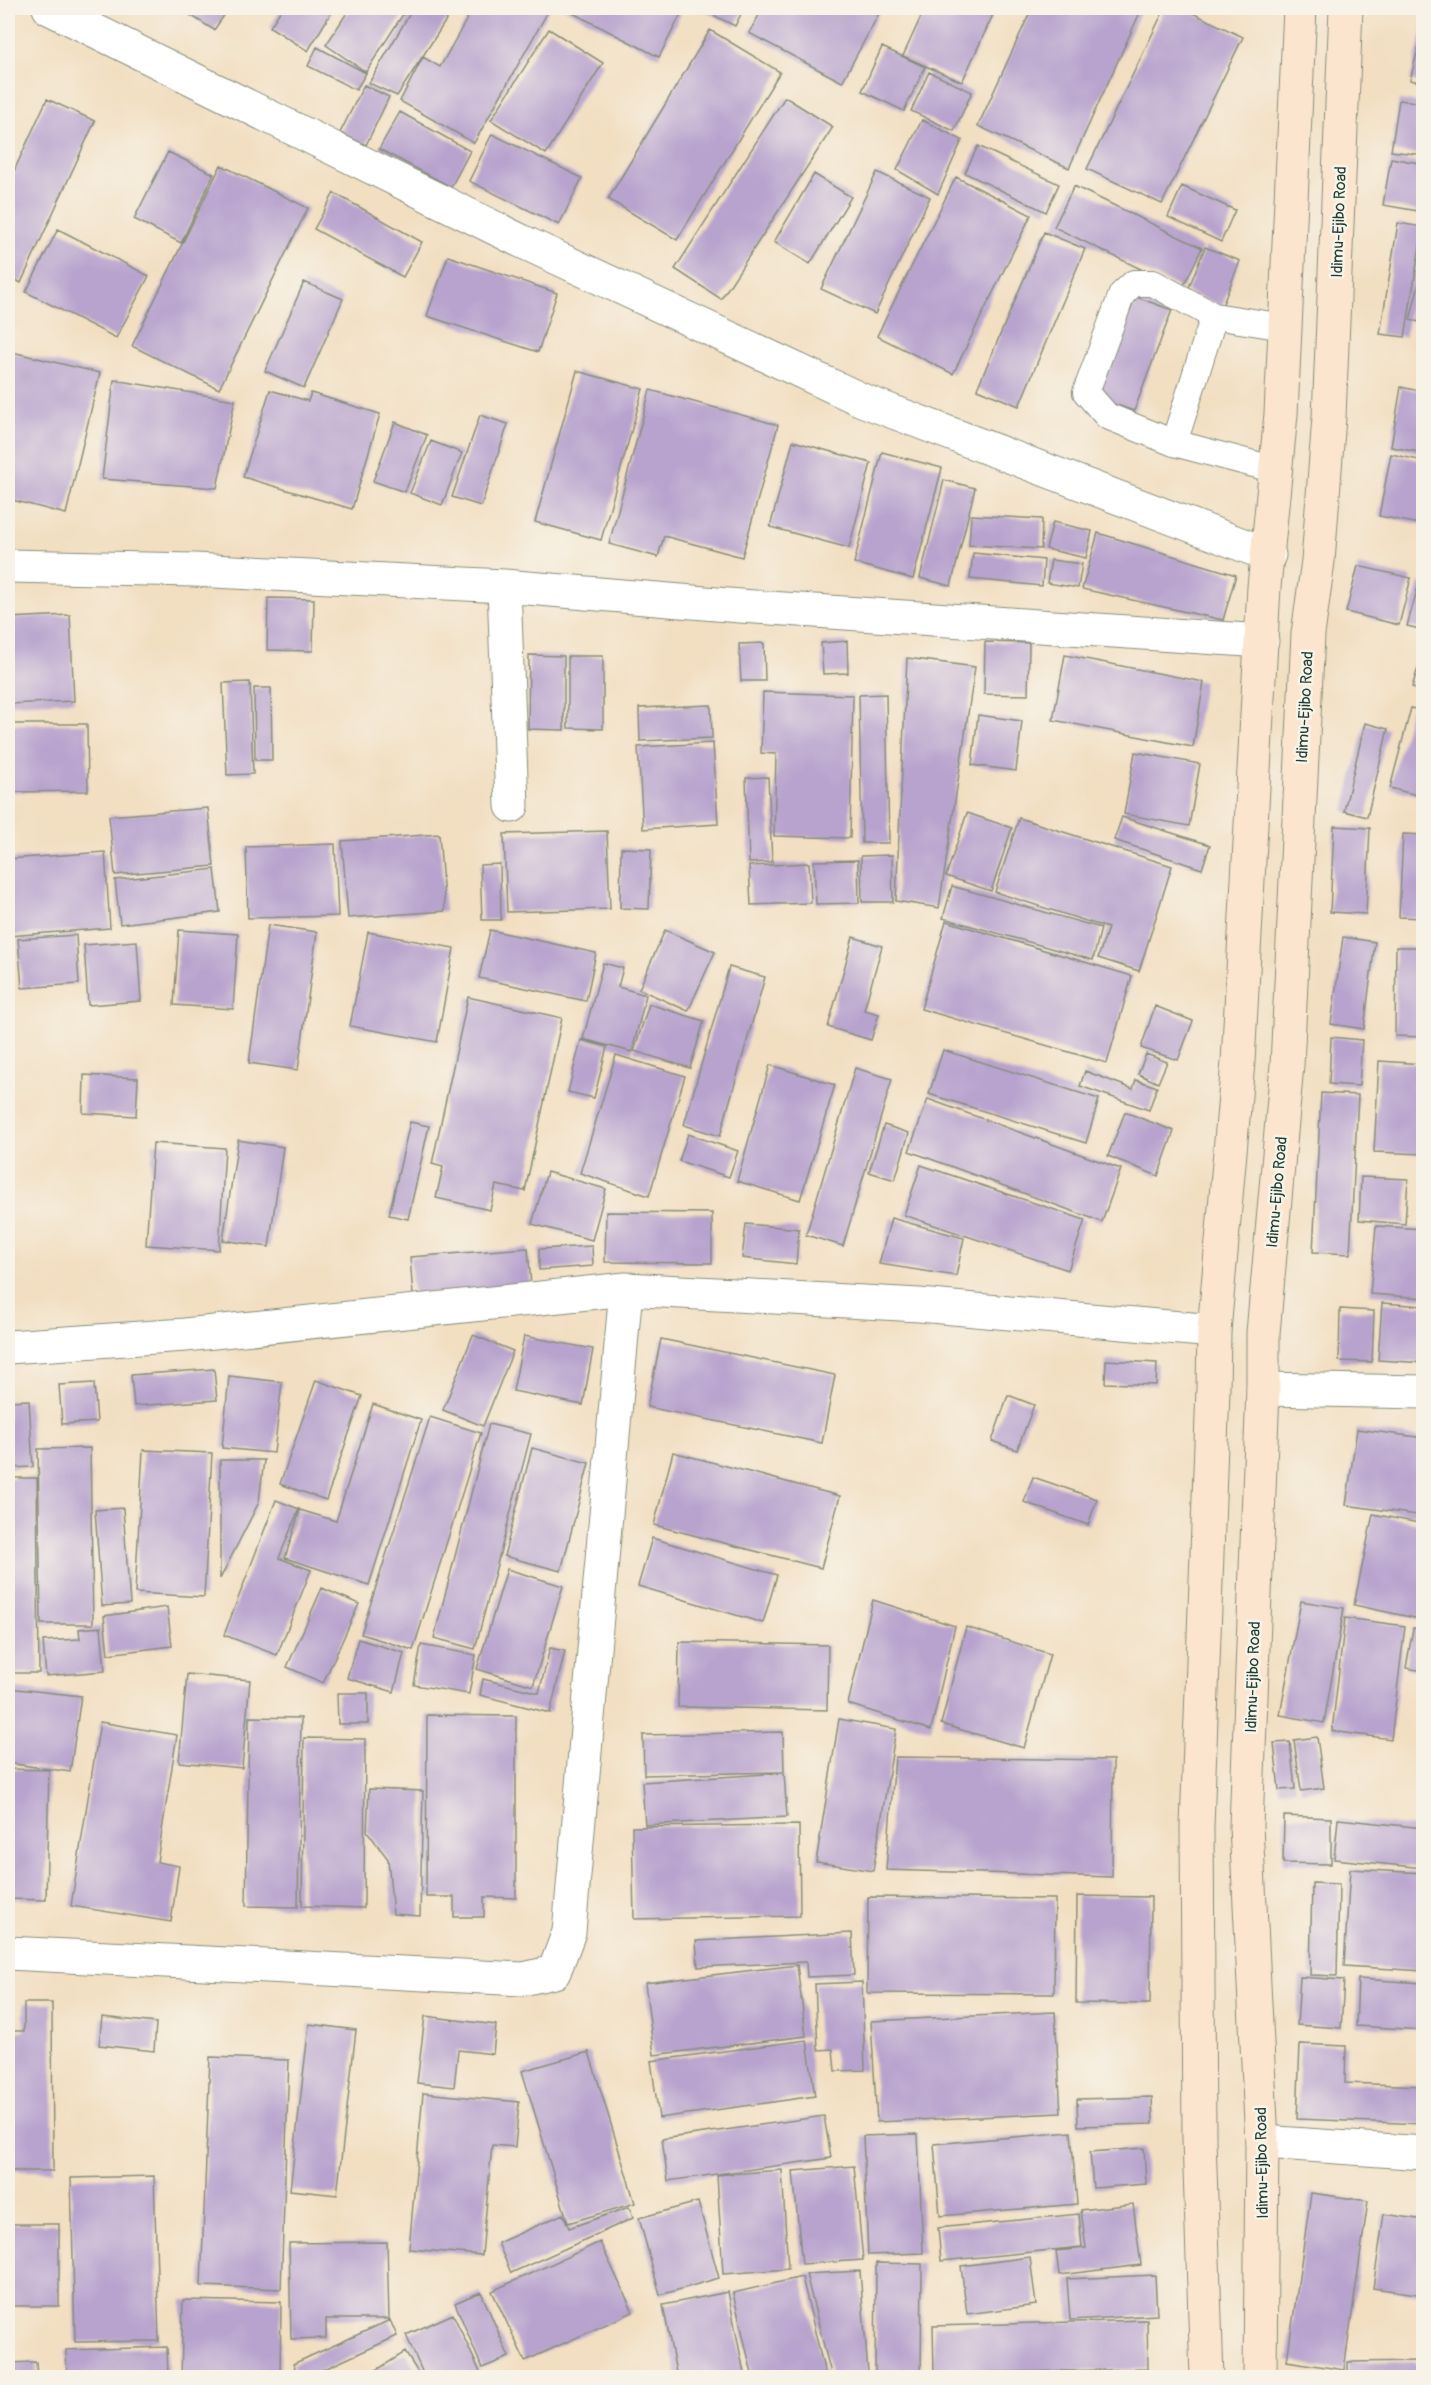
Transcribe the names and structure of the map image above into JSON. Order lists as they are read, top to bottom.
{
  "streets": {
    "main road": ["Idimu-Ejibo Road"]
  }
}
